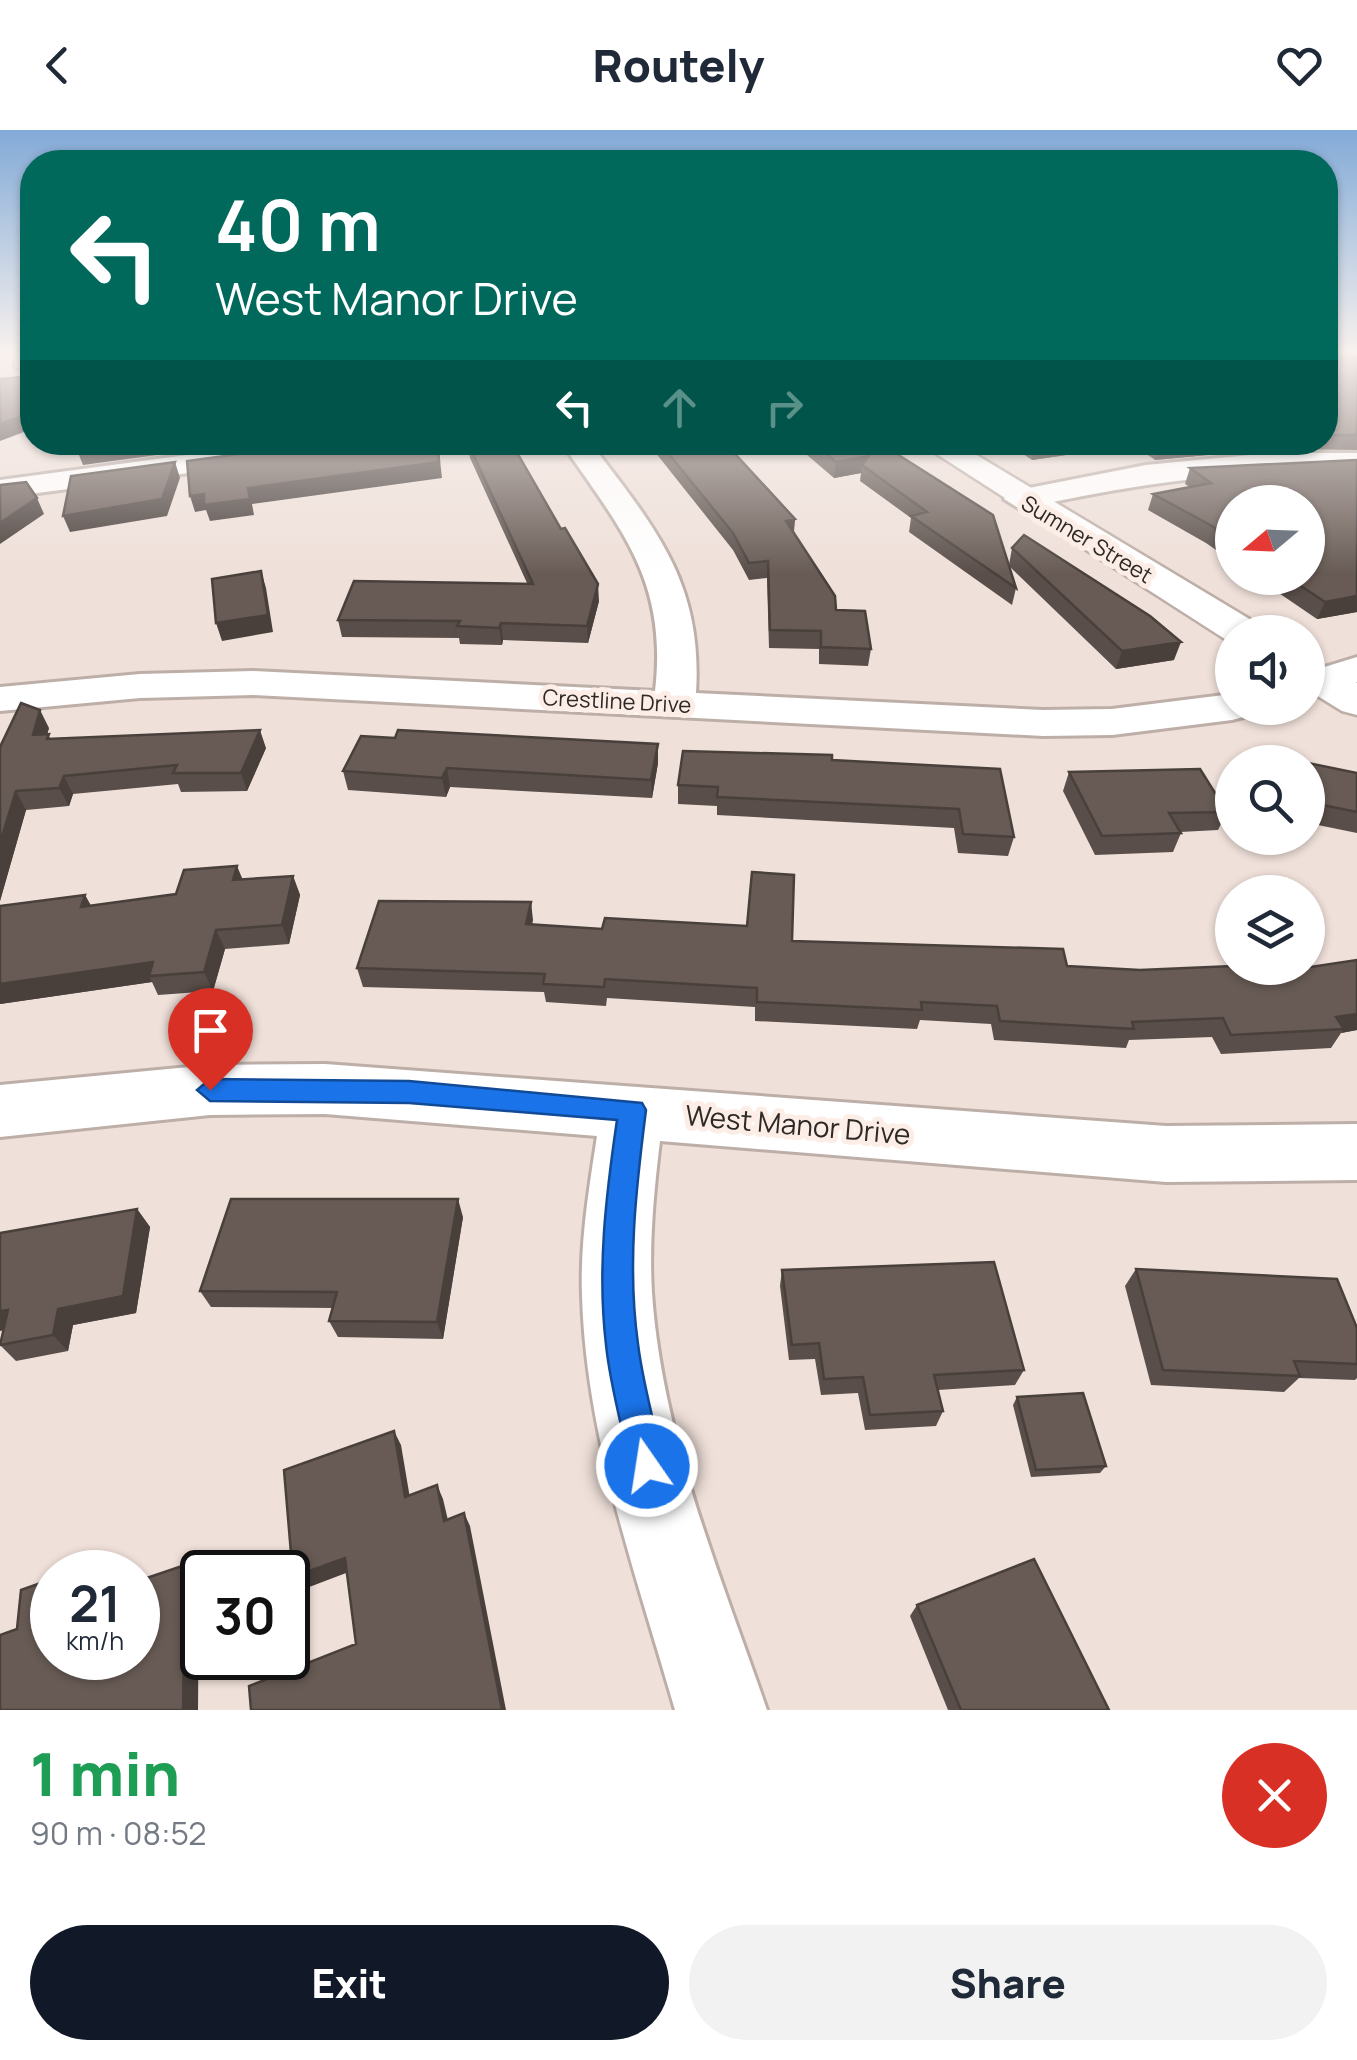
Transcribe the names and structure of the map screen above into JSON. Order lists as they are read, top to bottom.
{
  "streets": {
    "street": ["Sumner Street", "Crestline Drive", "West Manor Drive"]
  },
  "north": "left",
  "page": {
    "header": "Routely",
    "turn": ["40 m", "West Manor Drive"],
    "speed": "21 km/h",
    "limit": "30",
    "heading": ["1 min", "90 m · 08:52"],
    "buttons": ["Exit", "Share"]
  }
}
